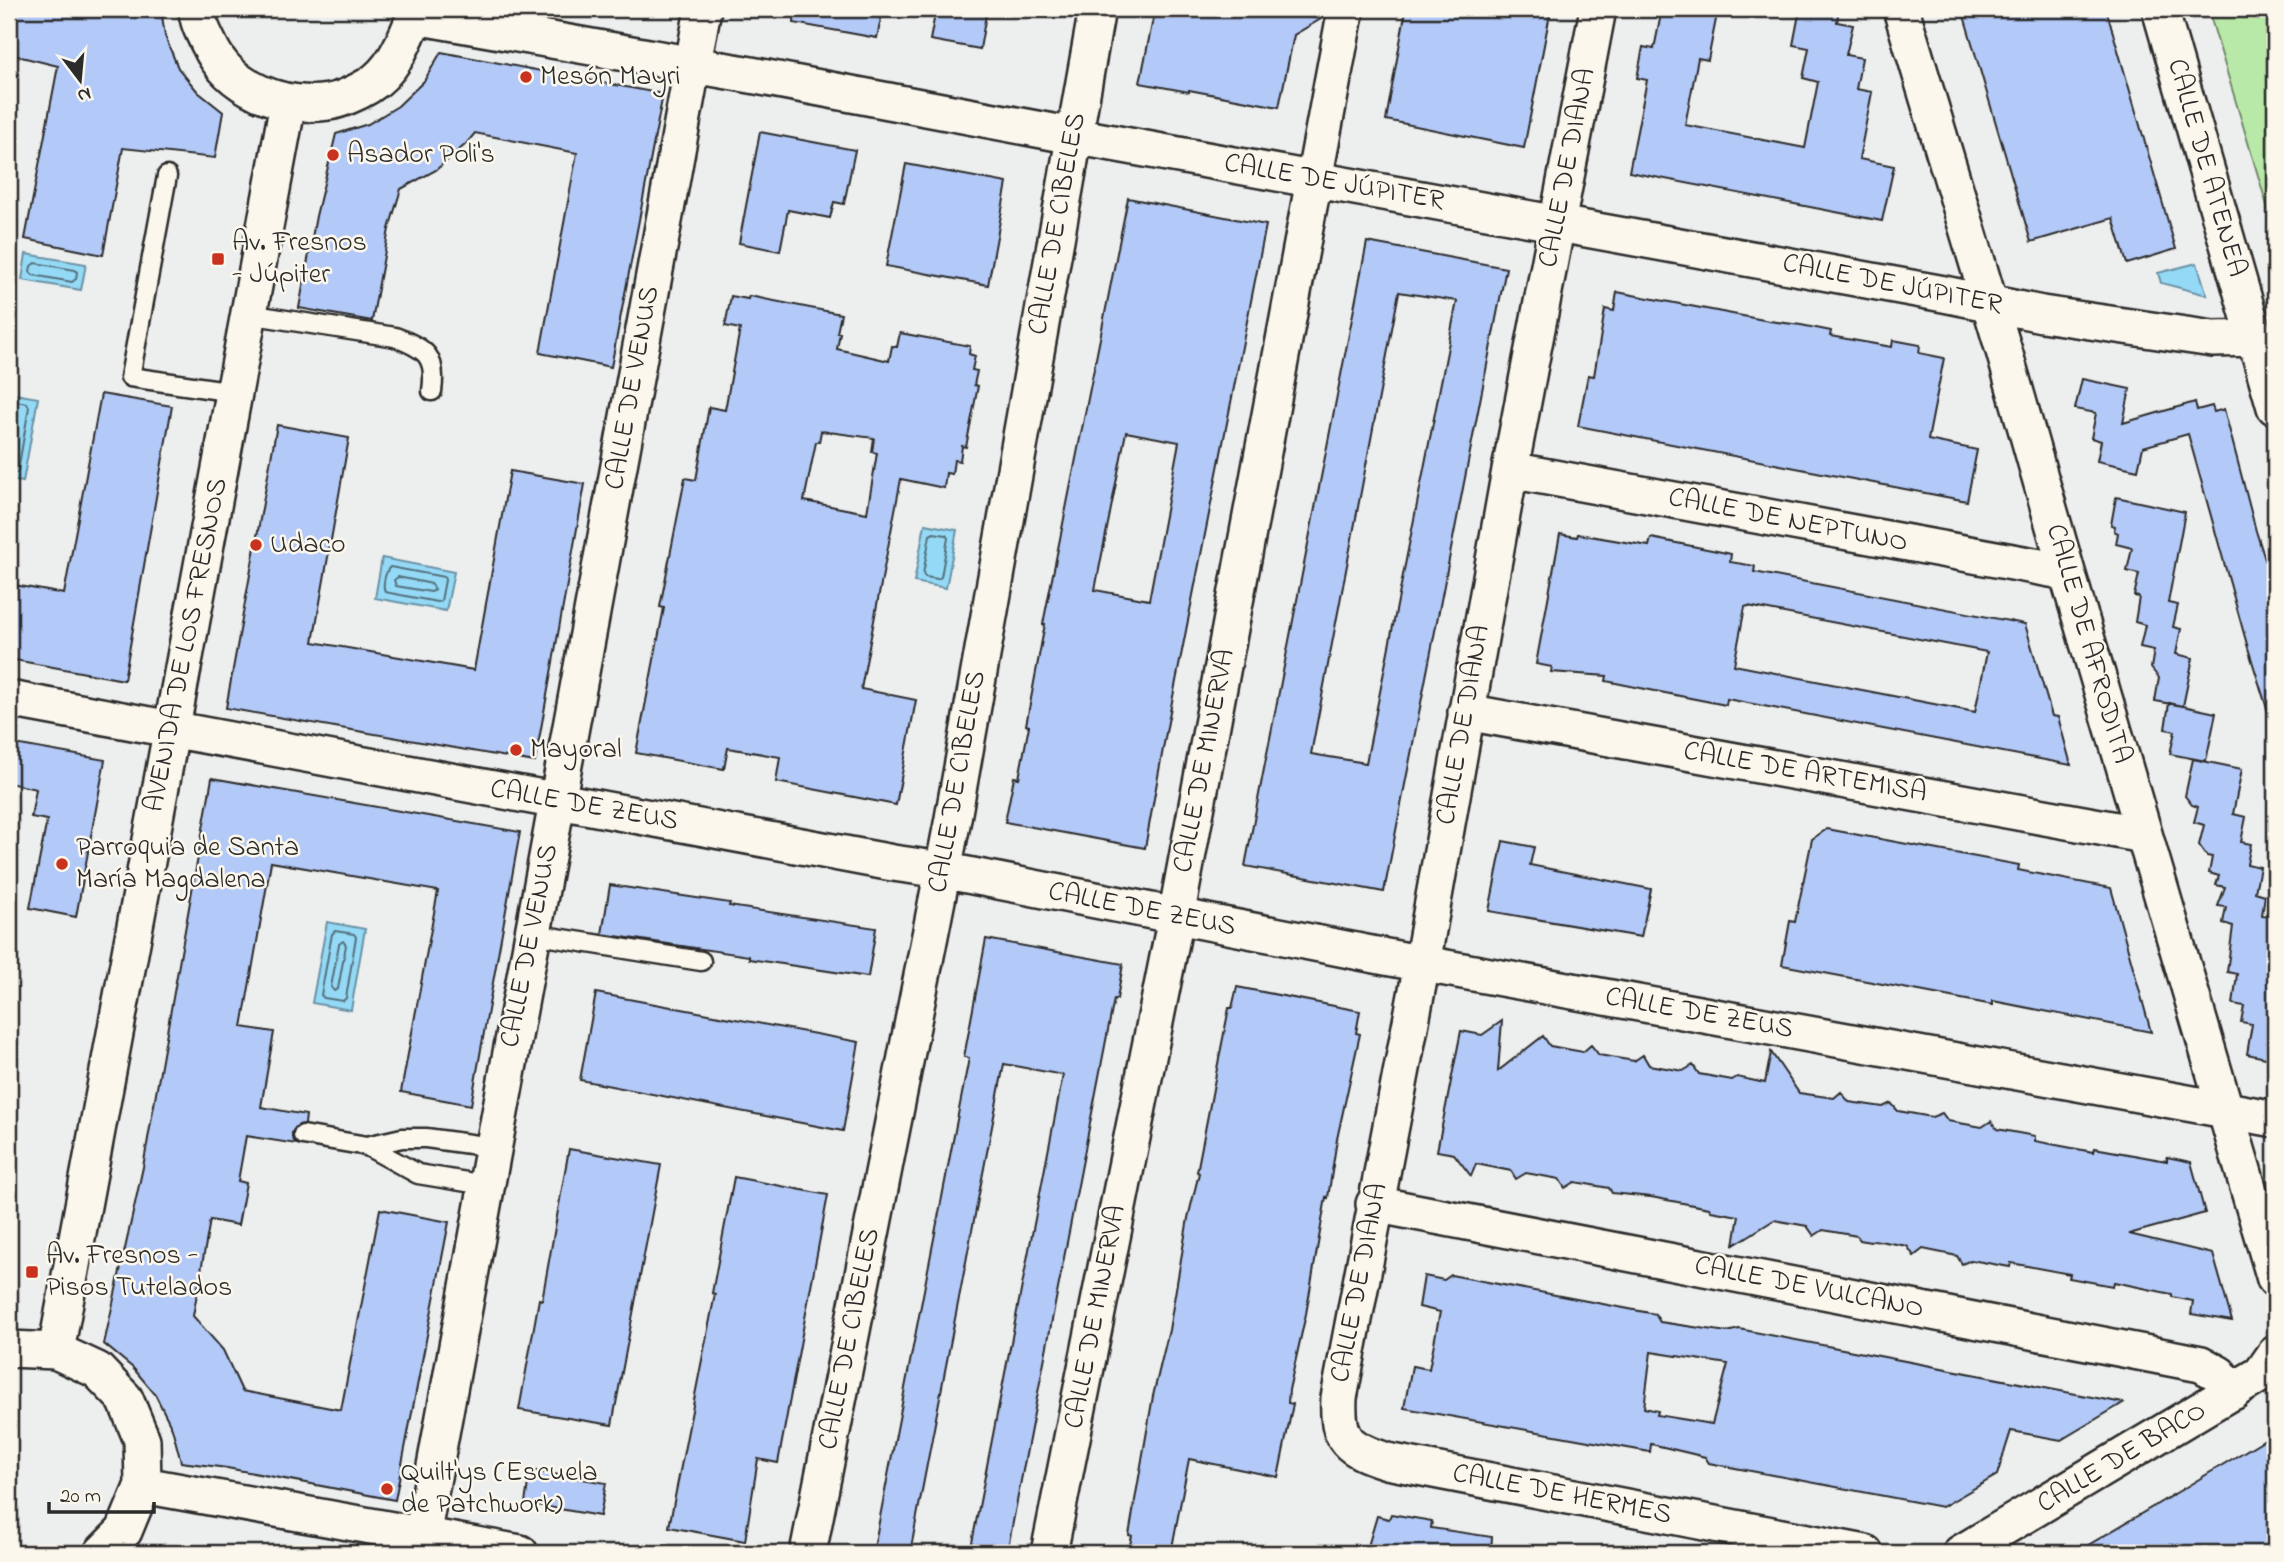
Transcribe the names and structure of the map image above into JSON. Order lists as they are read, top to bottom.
{
  "streets": {
    "street": [
      "CALLE DE DIANA",
      "CALLE DE ATENEA",
      "CALLE DE JÚPITER",
      "CALLE DE CIBELES",
      "CALLE DE VENUS",
      "CALLE DE NEPTUNO",
      "CALLE DE AFRODITA",
      "AVENIDA DE LOS FRESNOS",
      "CALLE DE MINERVA",
      "CALLE DE ARTEMISA",
      "CALLE DE ZEUS",
      "CALLE DE VULCANO",
      "CALLE DE BACO",
      "CALLE DE HERMES"
    ]
  },
  "crossings": [
    ["CALLE DE DIANA", "CALLE DE JÚPITER"],
    ["CALLE DE DIANA", "CALLE DE NEPTUNO"],
    ["CALLE DE DIANA", "CALLE DE ARTEMISA"],
    ["CALLE DE DIANA", "CALLE DE ZEUS"],
    ["CALLE DE DIANA", "CALLE DE VULCANO"],
    ["CALLE DE DIANA", "CALLE DE HERMES"],
    ["CALLE DE ATENEA", "CALLE DE JÚPITER"],
    ["CALLE DE JÚPITER", "CALLE DE CIBELES"],
    ["CALLE DE JÚPITER", "CALLE DE VENUS"],
    ["CALLE DE JÚPITER", "CALLE DE AFRODITA"],
    ["CALLE DE JÚPITER", "CALLE DE MINERVA"],
    ["CALLE DE CIBELES", "CALLE DE ZEUS"],
    ["CALLE DE VENUS", "CALLE DE ZEUS"],
    ["CALLE DE NEPTUNO", "CALLE DE AFRODITA"],
    ["CALLE DE AFRODITA", "CALLE DE ARTEMISA"],
    ["CALLE DE AFRODITA", "CALLE DE ZEUS"],
    ["AVENIDA DE LOS FRESNOS", "CALLE DE ZEUS"],
    ["CALLE DE MINERVA", "CALLE DE ZEUS"],
    ["CALLE DE VULCANO", "CALLE DE BACO"]
  ],
  "places": {
    "other": [
      "Mesón Mayri",
      "Asador Poli's",
      "Udaco",
      "Mayoral",
      "Parroquia de Santa María Magdalena",
      "Quilt'ys (Escuela de Patchwork)"
    ],
    "transit": ["Av. Fresnos - Júpiter", "Av. Fresnos - Pisos Tutelados"]
  },
  "scale_bar": "20 m",
  "north": "bottom"
}
